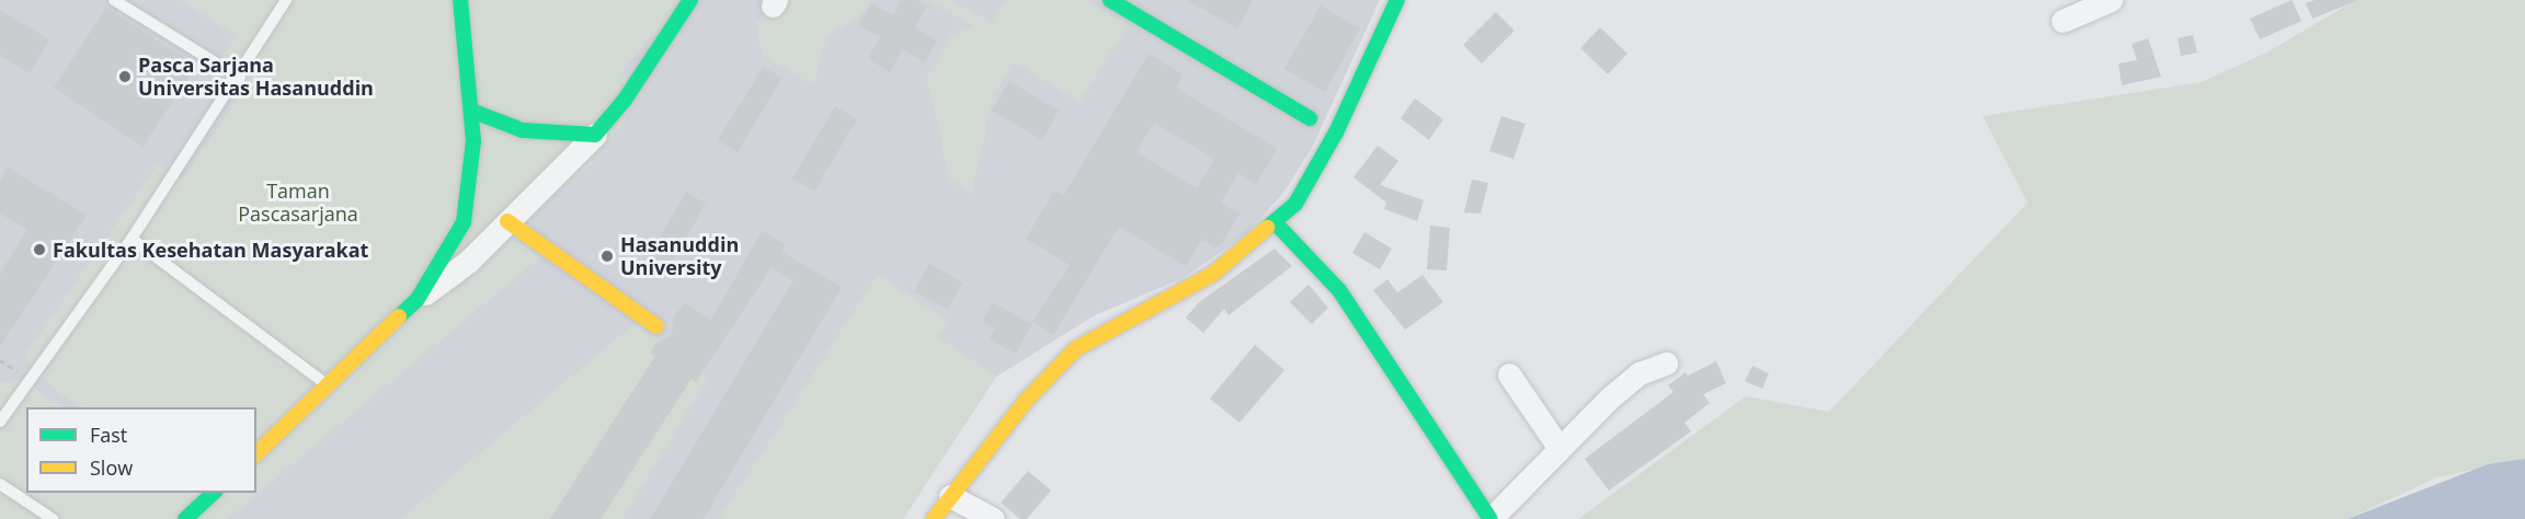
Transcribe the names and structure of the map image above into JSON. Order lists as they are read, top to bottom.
{
  "parks": ["Taman Pascasarjana"],
  "places": ["Pasca Sarjana Universitas Hasanuddin", "Fakultas Kesehatan Masyarakat", "Hasanuddin University"],
  "legend": ["Fast", "Slow"]
}
